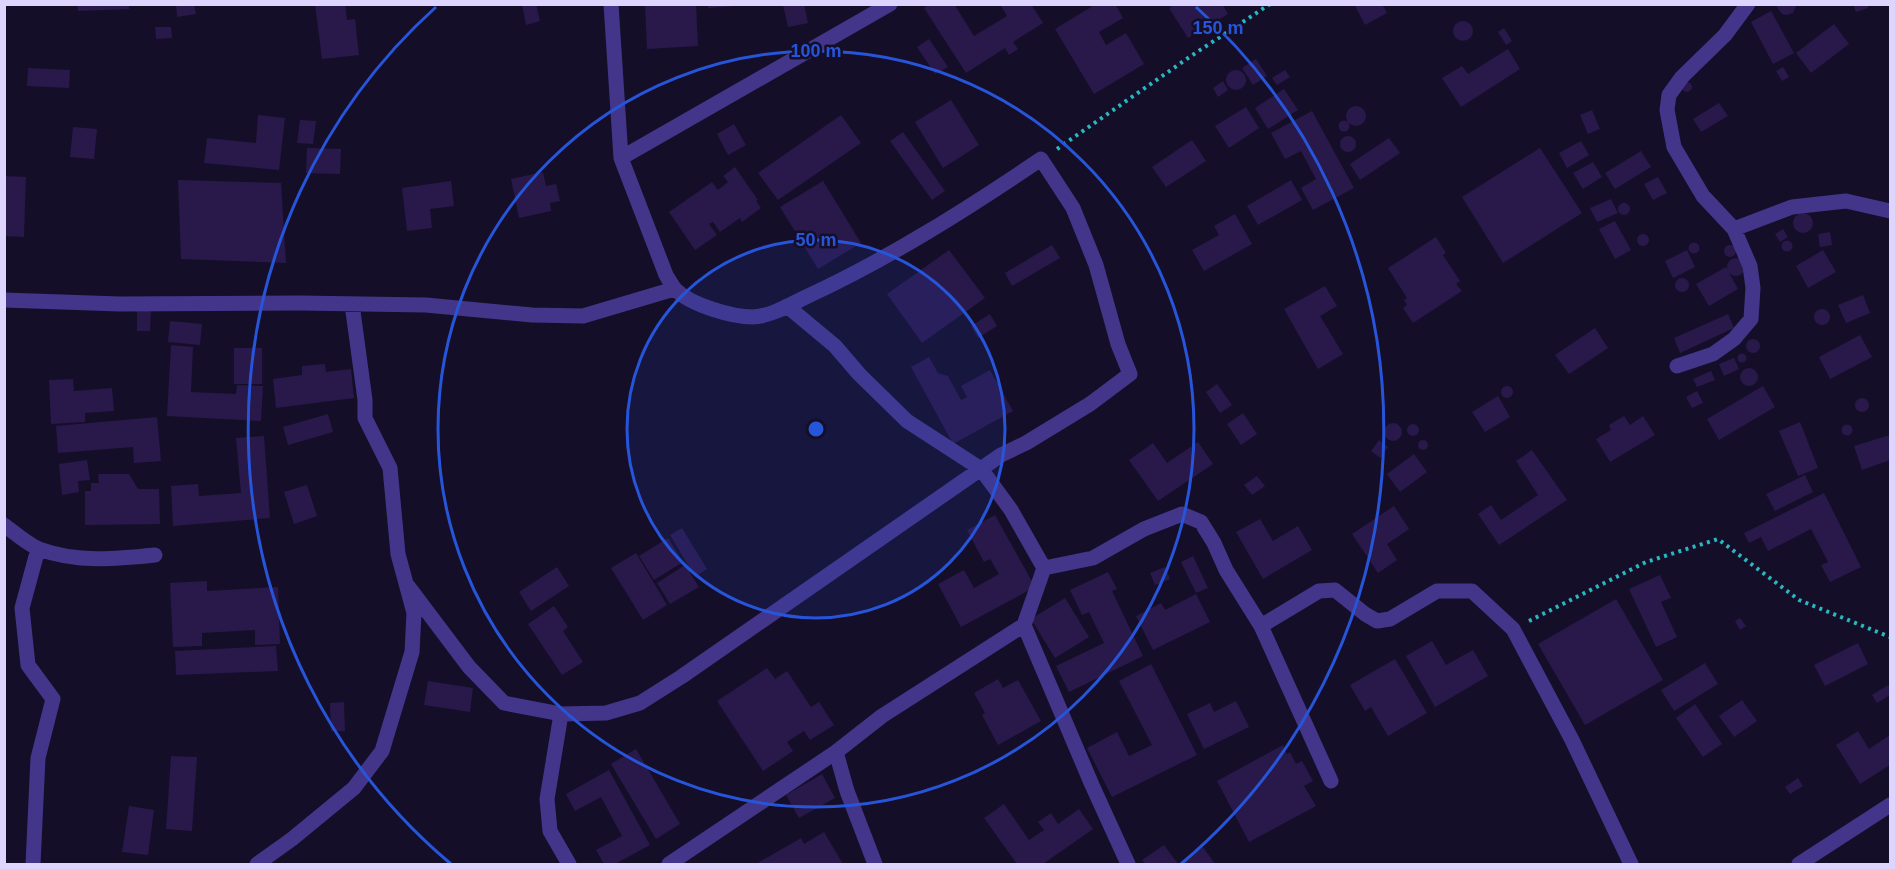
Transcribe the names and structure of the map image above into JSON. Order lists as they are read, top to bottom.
{
  "rings": ["150 m", "100 m", "50 m"]
}
